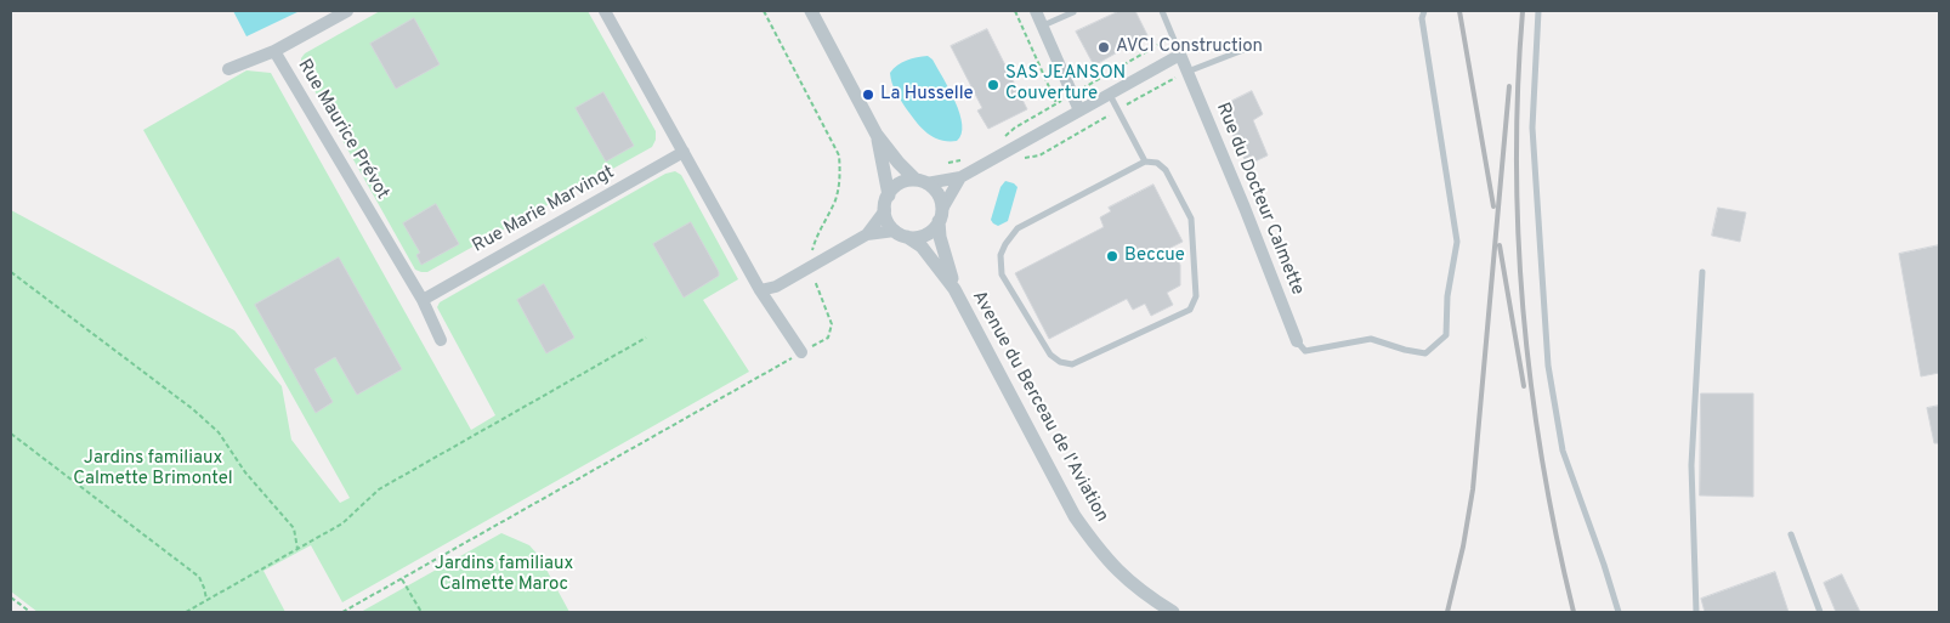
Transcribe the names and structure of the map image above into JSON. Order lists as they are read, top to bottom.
{
  "streets": {
    "street": [
      "Rue Maurice Prévot",
      "Rue du Docteur Calmette",
      "Rue Marie Marvingt",
      "Avenue du Berceau de l'Aviation"
    ]
  },
  "crossings": [
    ["Rue Maurice Prévot", "Rue Marie Marvingt"]
  ],
  "parks": ["Jardins familiaux Calmette Brimontel", "Jardins familiaux Calmette Maroc"],
  "places": [
    "AVCI Construction",
    "SAS JEANSON Couverture",
    "La Husselle",
    "Beccue"
  ]
}
